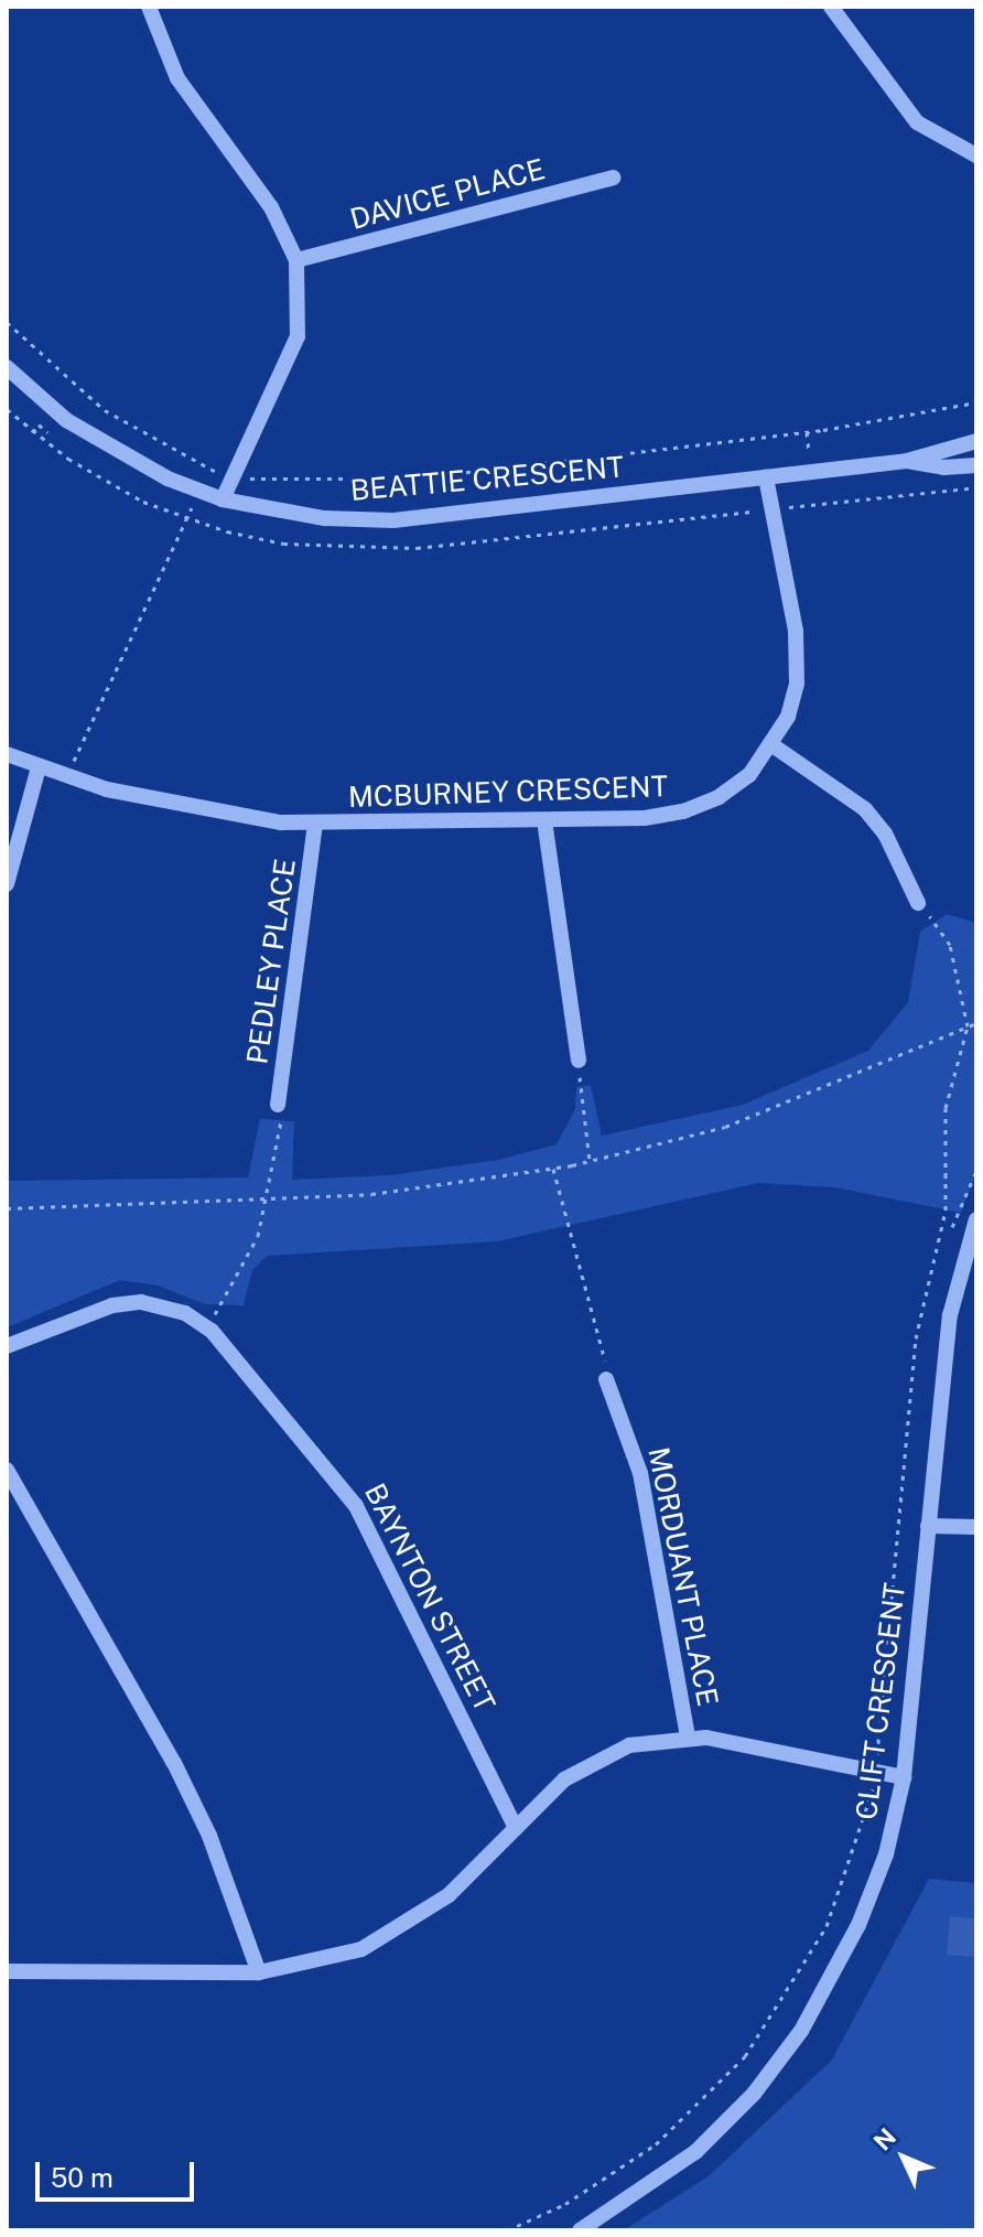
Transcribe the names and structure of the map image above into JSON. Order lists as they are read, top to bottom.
{
  "streets": {
    "street": [
      "DAVICE PLACE",
      "BEATTIE CRESCENT",
      "MCBURNEY CRESCENT",
      "PEDLEY PLACE",
      "MORDUANT PLACE",
      "BAYNTON STREET",
      "CLIFT CRESCENT"
    ]
  },
  "crossings": [
    ["BEATTIE CRESCENT", "MCBURNEY CRESCENT"],
    ["MCBURNEY CRESCENT", "PEDLEY PLACE"]
  ],
  "scale_bar": "50 m",
  "north": "top left"
}
